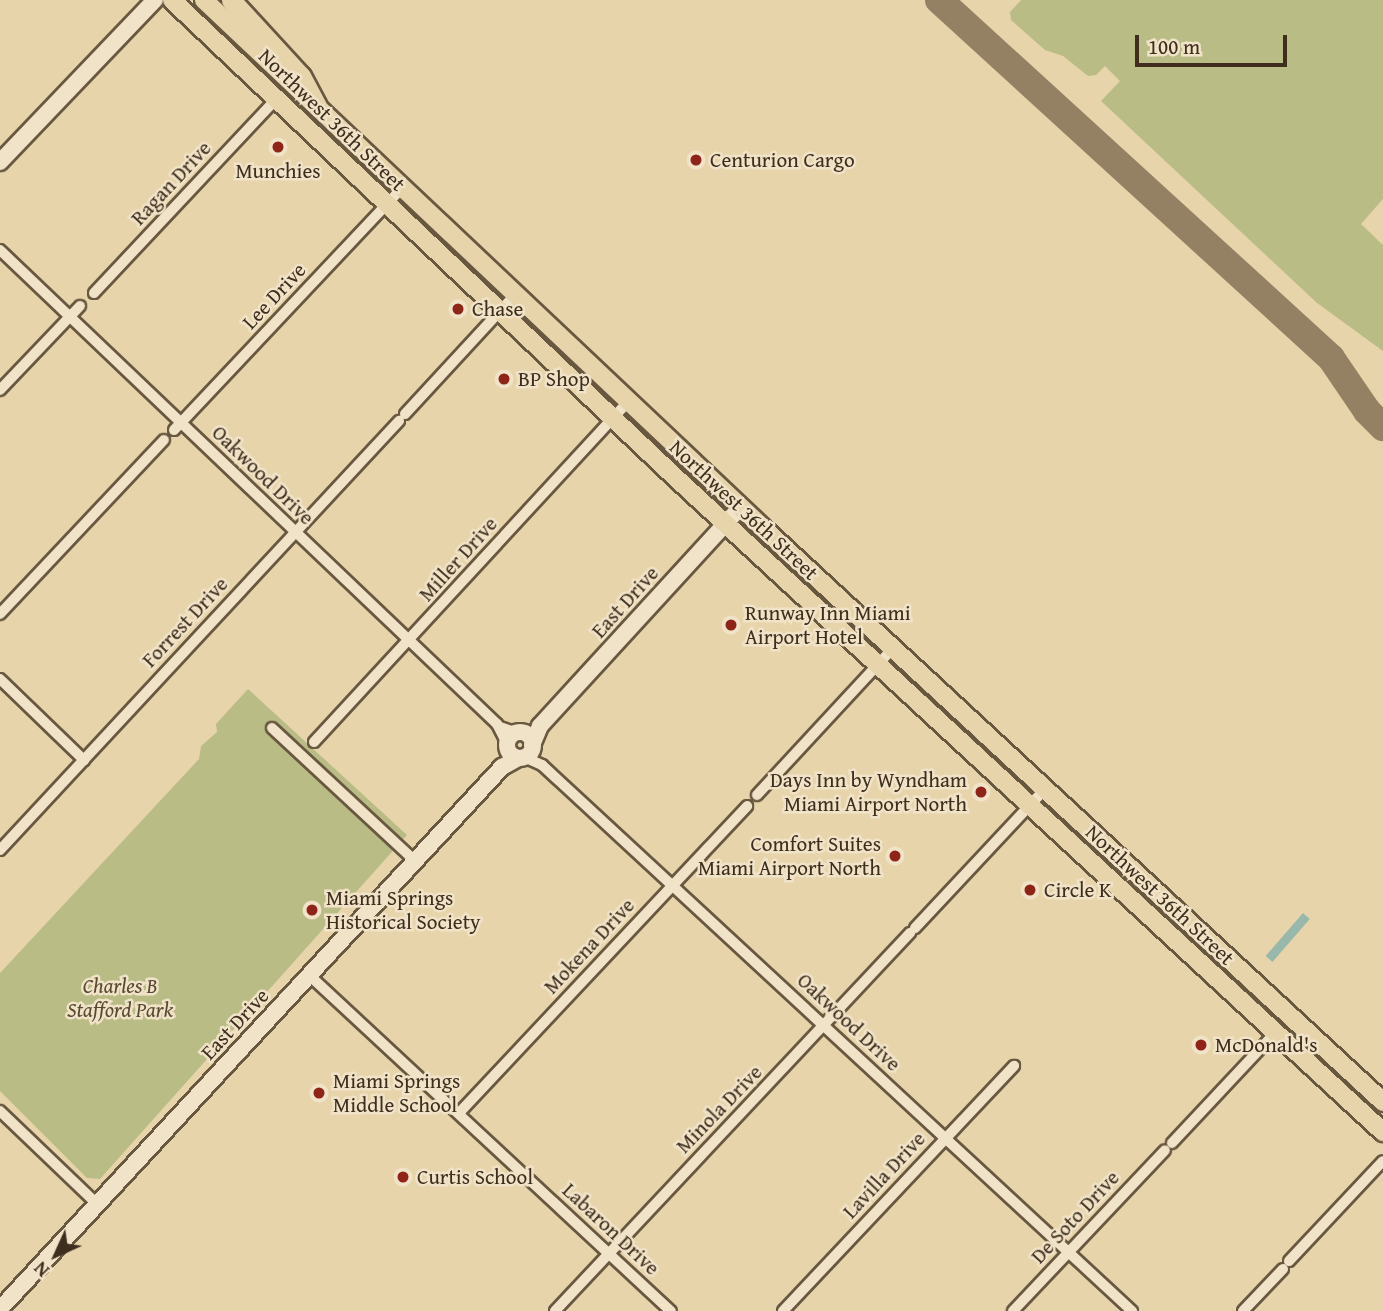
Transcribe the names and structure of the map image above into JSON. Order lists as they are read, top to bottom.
{
  "streets": {
    "main road": ["Northwest 36th Street"],
    "street": [
      "Ragan Drive",
      "Lee Drive",
      "Oakwood Drive",
      "Miller Drive",
      "East Drive",
      "Forrest Drive",
      "Mokena Drive",
      "Minola Drive",
      "Lavilla Drive",
      "De Soto Drive",
      "Labaron Drive"
    ]
  },
  "crossings": [
    ["Northwest 36th Street", "Ragan Drive"],
    ["Northwest 36th Street", "Lee Drive"],
    ["Northwest 36th Street", "Miller Drive"],
    ["Northwest 36th Street", "East Drive"],
    ["Northwest 36th Street", "Forrest Drive"],
    ["Northwest 36th Street", "Minola Drive"],
    ["Northwest 36th Street", "De Soto Drive"],
    ["Lee Drive", "Oakwood Drive"],
    ["Oakwood Drive", "Miller Drive"],
    ["Oakwood Drive", "East Drive"],
    ["Oakwood Drive", "Forrest Drive"],
    ["Oakwood Drive", "Mokena Drive"],
    ["Oakwood Drive", "Minola Drive"],
    ["Oakwood Drive", "Lavilla Drive"],
    ["Oakwood Drive", "De Soto Drive"],
    ["East Drive", "Labaron Drive"],
    ["Mokena Drive", "Labaron Drive"],
    ["Minola Drive", "Labaron Drive"]
  ],
  "parks": ["Charles B Stafford Park"],
  "places": [
    "Munchies",
    "Centurion Cargo",
    "Chase",
    "BP Shop",
    "Runway Inn Miami Airport Hotel",
    "Days Inn by Wyndham Miami Airport North",
    "Comfort Suites Miami Airport North",
    "Circle K",
    "Miami Springs Historical Society",
    "McDonald's",
    "Miami Springs Middle School",
    "Curtis School"
  ],
  "scale_bar": "100 m",
  "north": "bottom left"
}
